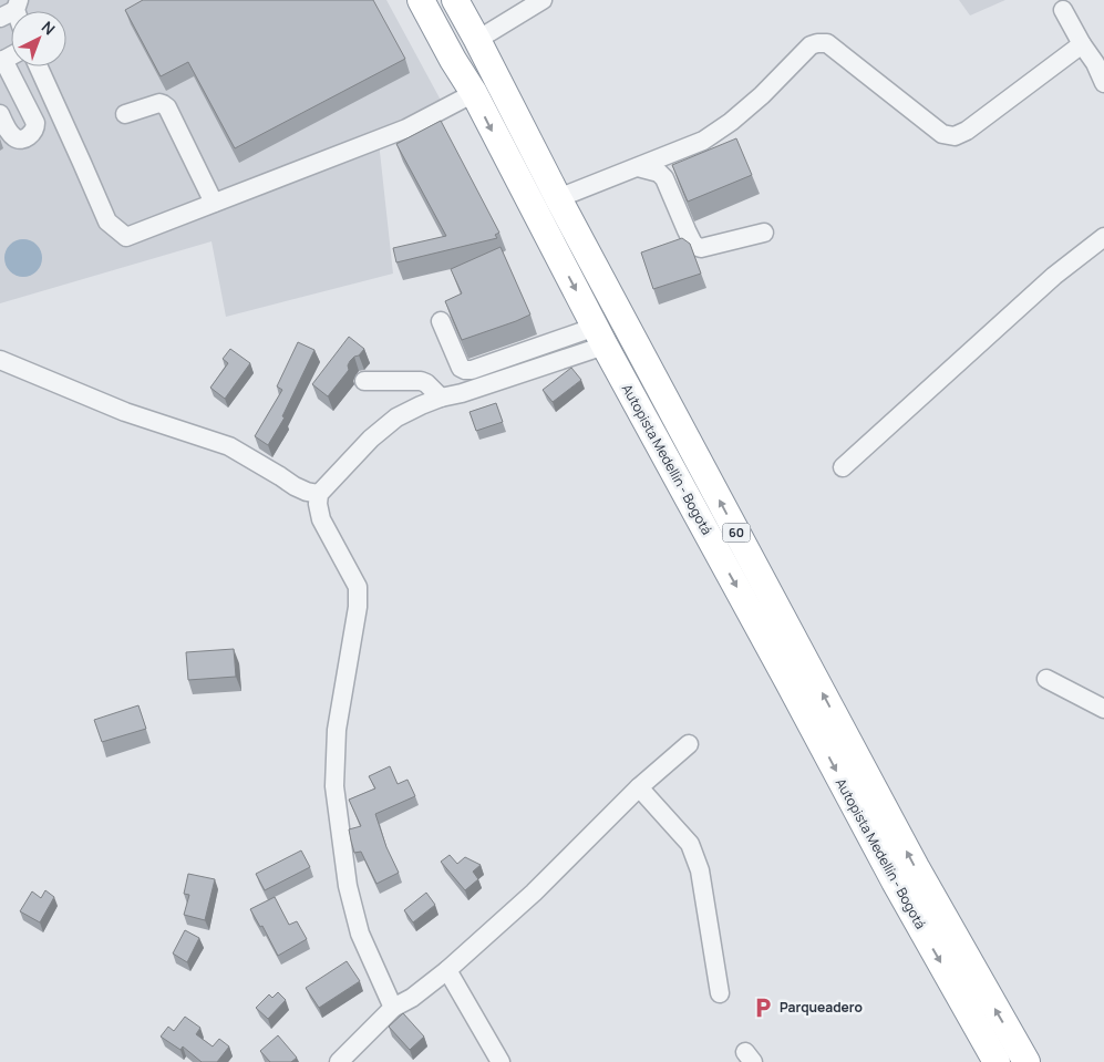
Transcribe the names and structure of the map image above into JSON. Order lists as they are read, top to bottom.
{
  "streets": {
    "highway": ["Autopista Medellín - Bogotá", "60"]
  },
  "places": {
    "parking": ["Parqueadero"]
  },
  "north": "top right"
}
